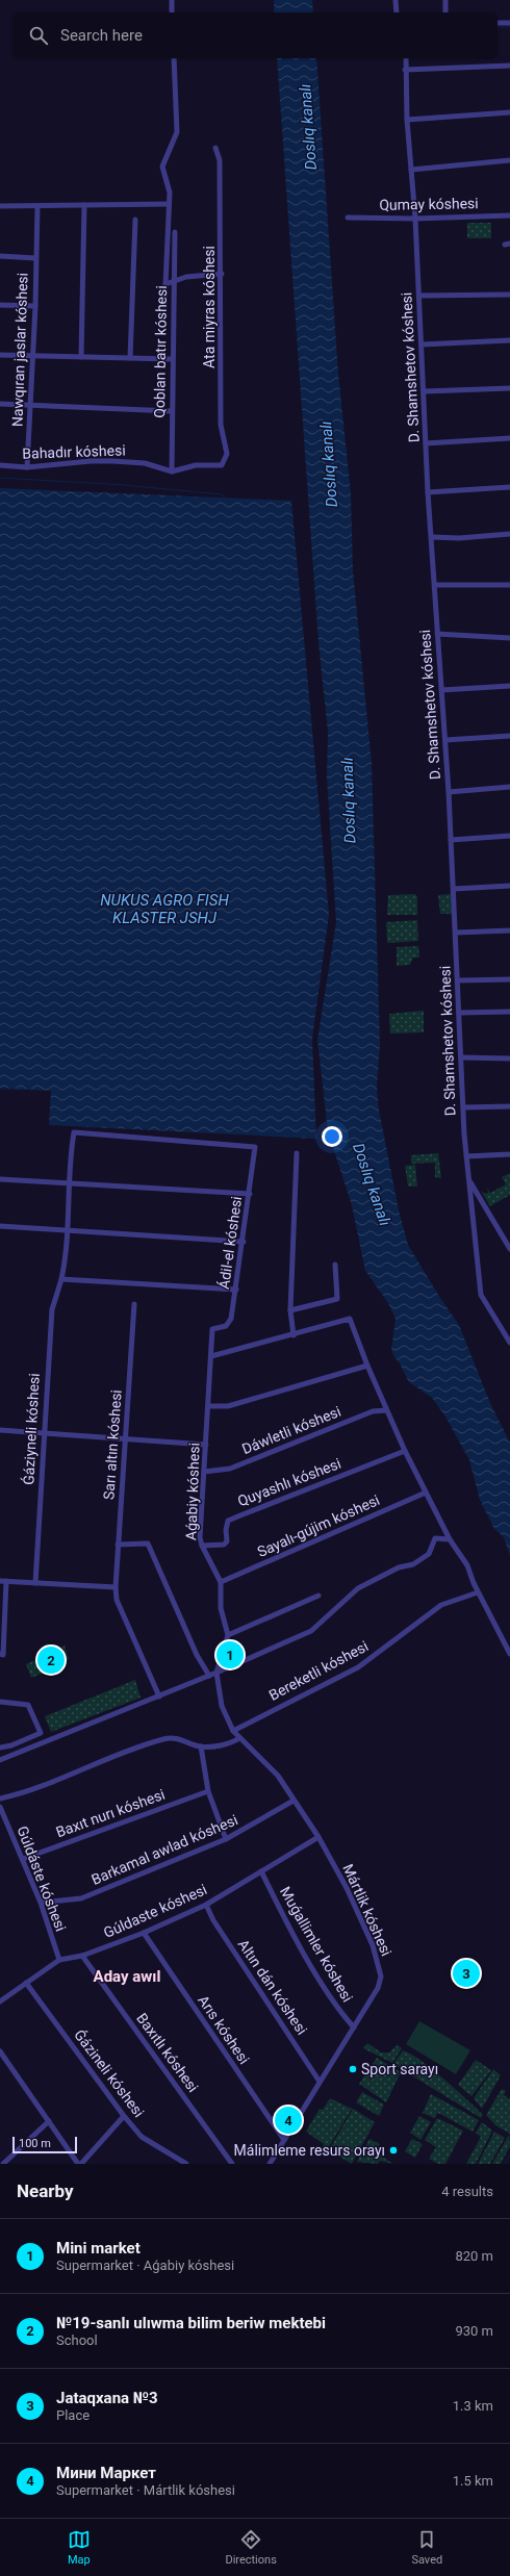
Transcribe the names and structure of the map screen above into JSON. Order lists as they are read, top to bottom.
{
  "streets": {
    "street": [
      "Qumay kóshesi",
      "Ata miyras kóshesi",
      "Nawqıran jaslar kóshesi",
      "Qoblan batır kóshesi",
      "D. Shamshetov kóshesi",
      "Bahadır kóshesi",
      "Ádil-el kóshesi",
      "Ǵáziyneli kóshesi",
      "Dáwletli kóshesi",
      "Sarı altın kóshesi",
      "Quyashlı kóshesi",
      "Aǵabiy kóshesi",
      "Sayalı-gújim kóshesi",
      "Bereketli kóshesi",
      "Baxıt nurı kóshesi",
      "Barkamal awlad kóshesi",
      "Gúldáste kóshesi",
      "Mártlik kóshesi",
      "Gúldaste kóshesi",
      "Muǵallimler kóshesi",
      "Altın dán kóshesi",
      "Arıs kóshesi",
      "Baxıtlı kóshesi",
      "Ǵázineli kóshesi"
    ]
  },
  "crossings": [
    ["Qumay kóshesi", "D. Shamshetov kóshesi"],
    ["Ata miyras kóshesi", "Qoblan batır kóshesi"],
    ["Ata miyras kóshesi", "Bahadır kóshesi"],
    ["Nawqıran jaslar kóshesi", "Bahadır kóshesi"],
    ["Qoblan batır kóshesi", "Bahadır kóshesi"],
    ["Ádil-el kóshesi", "Ǵáziyneli kóshesi"],
    ["Ádil-el kóshesi", "Aǵabiy kóshesi"],
    ["Dáwletli kóshesi", "Aǵabiy kóshesi"],
    ["Quyashlı kóshesi", "Aǵabiy kóshesi"],
    ["Aǵabiy kóshesi", "Sayalı-gújim kóshesi"],
    ["Bereketli kóshesi", "Mártlik kóshesi"],
    ["Baxıt nurı kóshesi", "Gúldáste kóshesi"],
    ["Barkamal awlad kóshesi", "Gúldáste kóshesi"],
    ["Barkamal awlad kóshesi", "Mártlik kóshesi"],
    ["Gúldáste kóshesi", "Gúldaste kóshesi"],
    ["Mártlik kóshesi", "Gúldaste kóshesi"],
    ["Mártlik kóshesi", "Muǵallimler kóshesi"],
    ["Mártlik kóshesi", "Altın dán kóshesi"],
    ["Mártlik kóshesi", "Arıs kóshesi"],
    ["Gúldaste kóshesi", "Muǵallimler kóshesi"],
    ["Gúldaste kóshesi", "Altın dán kóshesi"],
    ["Gúldaste kóshesi", "Arıs kóshesi"],
    ["Gúldaste kóshesi", "Baxıtlı kóshesi"],
    ["Gúldaste kóshesi", "Ǵázineli kóshesi"]
  ],
  "districts": ["Aday awıl"],
  "water": ["Doslıq kanalı", "NUKUS AGRO FISH KLASTER JSHJ"],
  "places": ["Sport sarayı", "Málimleme resurs orayı"],
  "scale_bar": "100 m",
  "page": {
    "search": "Search here",
    "pins": [
      "1",
      "2",
      "3",
      "4"
    ],
    "scale": "100 m",
    "heading": ["Nearby", "4 results"],
    "list": [
      {
        "mark": "1",
        "name": "Mini market",
        "note": "Supermarket · Aǵabiy kóshesi",
        "value": "820 m"
      },
      {
        "mark": "2",
        "name": "№19-sanlı ulıwma bilim beriw mektebi",
        "note": "School",
        "value": "930 m"
      },
      {
        "mark": "3",
        "name": "Jataqxana №3",
        "note": "Place",
        "value": "1.3 km"
      },
      {
        "mark": "4",
        "name": "Мини Маркет",
        "note": "Supermarket · Mártlik kóshesi",
        "value": "1.5 km"
      }
    ],
    "nav": ["Map", "Directions", "Saved"]
  }
}
